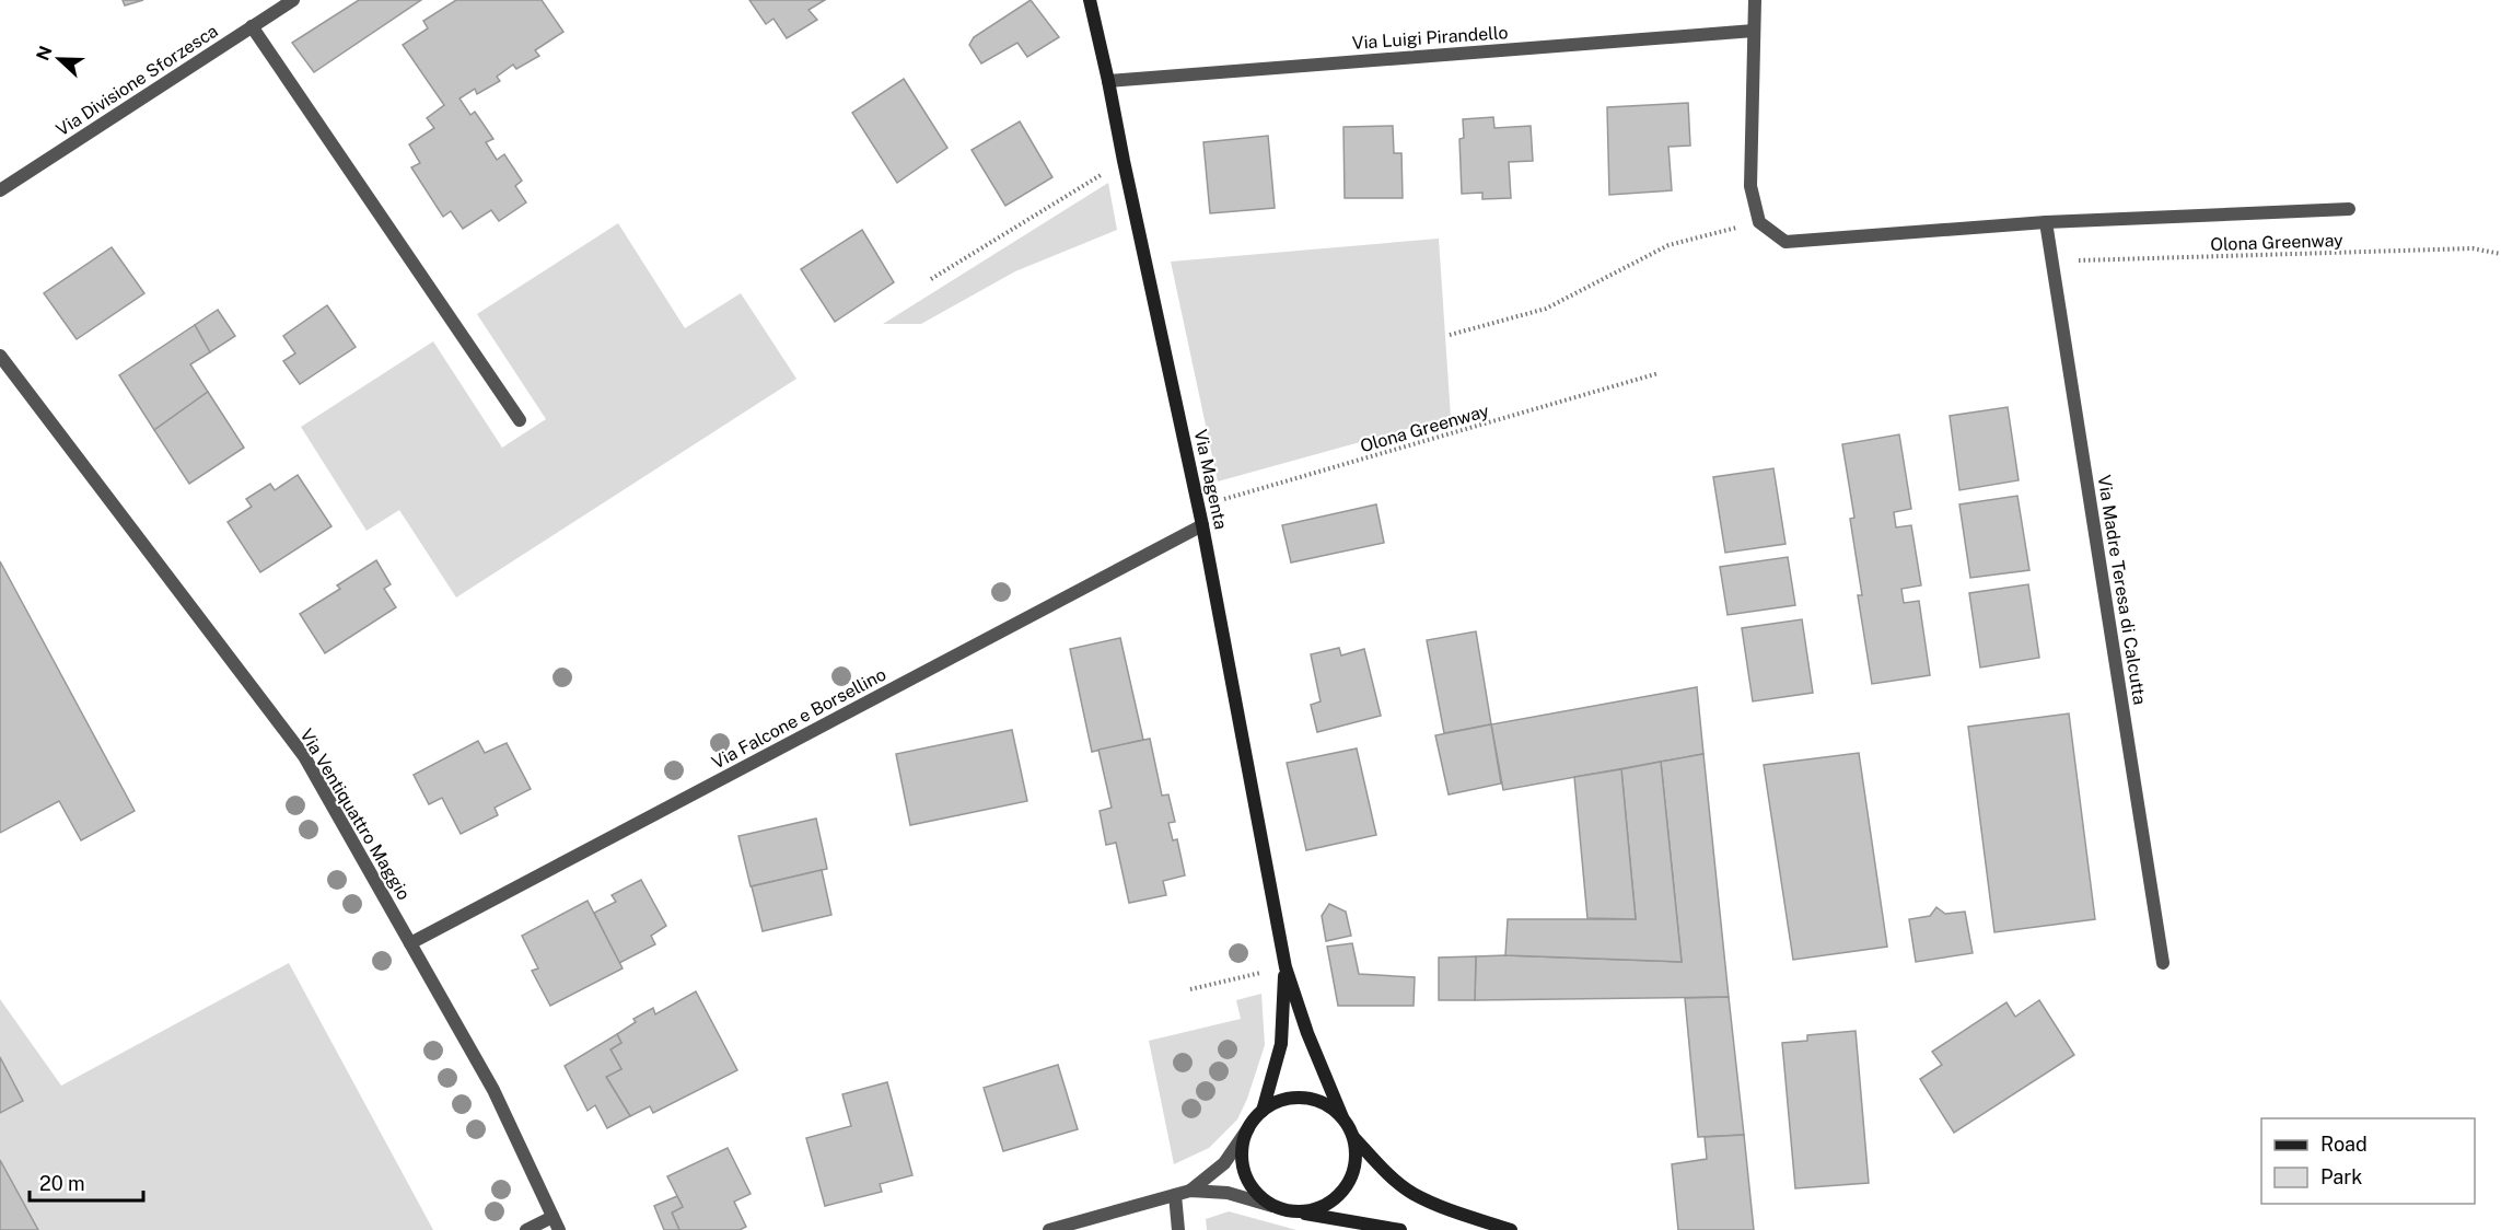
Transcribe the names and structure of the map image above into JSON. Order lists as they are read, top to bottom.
{
  "streets": {
    "street": [
      "Via Luigi Pirandello",
      "Via Divisione Sforzesca",
      "Via Magenta",
      "Via Madre Teresa di Calcutta",
      "Via Falcone e Borsellino",
      "Via Ventiquattro Maggio"
    ],
    "path": ["Olona Greenway"]
  },
  "crossings": [
    ["Via Luigi Pirandello", "Via Magenta"],
    ["Olona Greenway", "Via Magenta"],
    ["Olona Greenway", "Via Madre Teresa di Calcutta"],
    ["Via Magenta", "Via Falcone e Borsellino"],
    ["Via Falcone e Borsellino", "Via Ventiquattro Maggio"]
  ],
  "legend": ["Road", "Park"],
  "scale_bar": "20 m",
  "north": "left"
}
